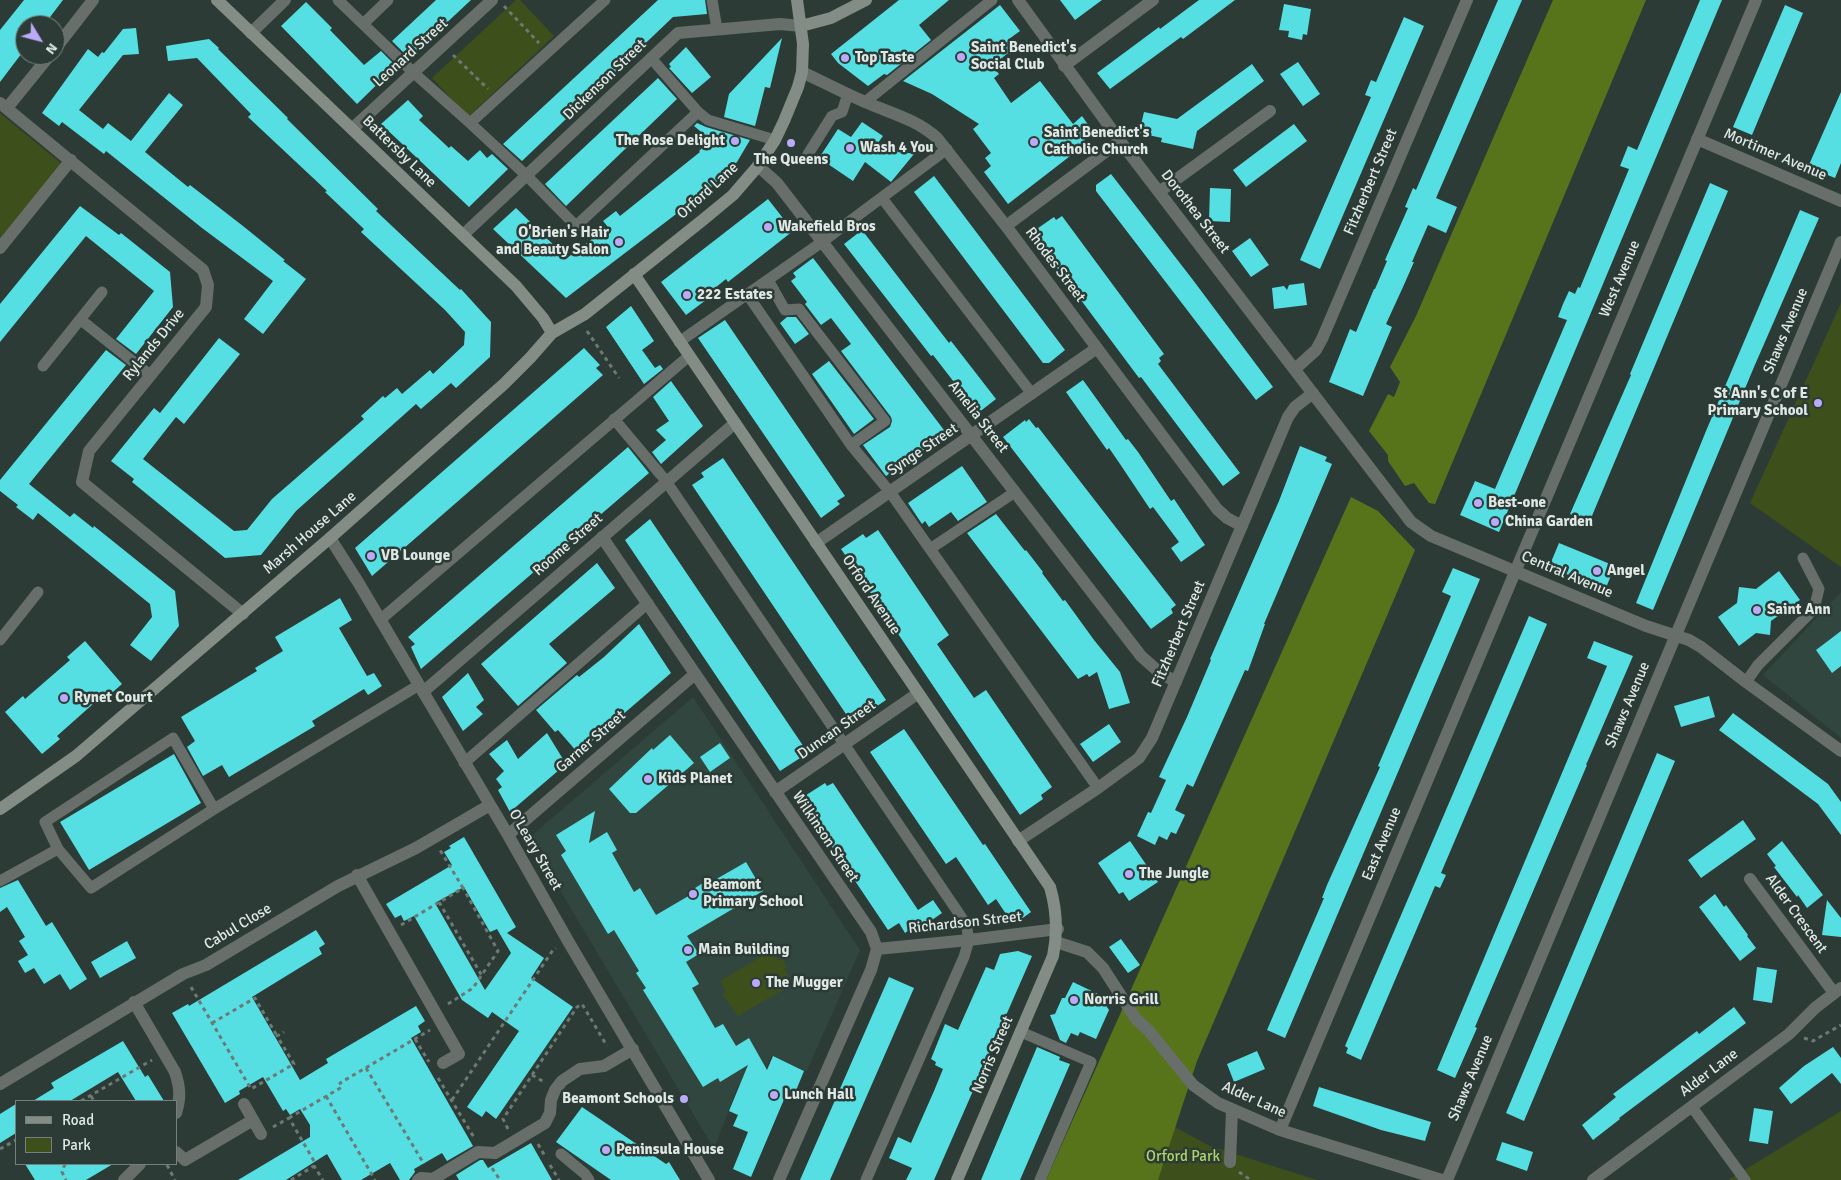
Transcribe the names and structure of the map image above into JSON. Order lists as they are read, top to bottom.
{
  "streets": {
    "street": [
      "Leonard Street",
      "Dickenson Street",
      "Battersby Lane",
      "Mortimer Avenue",
      "Fitzherbert Street",
      "Orford Lane",
      "Dorothea Street",
      "Rhodes Street",
      "West Avenue",
      "Shaws Avenue",
      "Rylands Drive",
      "Amelia Street",
      "Synge Street",
      "Marsh House Lane",
      "Roome Street",
      "Central Avenue",
      "Orford Avenue",
      "Duncan Street",
      "Garner Street",
      "Wilkinson Street",
      "East Avenue",
      "O'Leary Street",
      "Alder Crescent",
      "Richardson Street",
      "Cabul Close",
      "Norris Street",
      "Alder Lane"
    ]
  },
  "crossings": [
    ["Leonard Street", "Battersby Lane"],
    ["Dickenson Street", "Battersby Lane"],
    ["Dickenson Street", "Orford Lane"],
    ["Battersby Lane", "Marsh House Lane"],
    ["Mortimer Avenue", "West Avenue"],
    ["Fitzherbert Street", "Dorothea Street"],
    ["Fitzherbert Street", "Rhodes Street"],
    ["Fitzherbert Street", "Amelia Street"],
    ["Fitzherbert Street", "Central Avenue"],
    ["Fitzherbert Street", "Orford Avenue"],
    ["Orford Lane", "Rhodes Street"],
    ["Orford Lane", "Amelia Street"],
    ["Orford Lane", "Marsh House Lane"],
    ["Orford Lane", "Orford Avenue"],
    ["Dorothea Street", "Central Avenue"],
    ["Rhodes Street", "Synge Street"],
    ["West Avenue", "Central Avenue"],
    ["West Avenue", "East Avenue"],
    ["Shaws Avenue", "Central Avenue"],
    ["Rylands Drive", "Marsh House Lane"],
    ["Amelia Street", "Synge Street"],
    ["Synge Street", "Orford Avenue"],
    ["Marsh House Lane", "Orford Avenue"],
    ["Marsh House Lane", "O'Leary Street"],
    ["Roome Street", "Orford Avenue"],
    ["Roome Street", "Wilkinson Street"],
    ["Roome Street", "O'Leary Street"],
    ["Central Avenue", "East Avenue"],
    ["Orford Avenue", "Duncan Street"],
    ["Orford Avenue", "Richardson Street"],
    ["Orford Avenue", "Norris Street"],
    ["Orford Avenue", "Alder Lane"],
    ["Duncan Street", "Wilkinson Street"],
    ["Garner Street", "Wilkinson Street"],
    ["Garner Street", "O'Leary Street"],
    ["Wilkinson Street", "Richardson Street"],
    ["East Avenue", "Alder Lane"],
    ["O'Leary Street", "Cabul Close"],
    ["Alder Crescent", "Alder Lane"],
    ["Richardson Street", "Norris Street"],
    ["Richardson Street", "Alder Lane"],
    ["Norris Street", "Alder Lane"]
  ],
  "parks": ["Orford Park"],
  "places": [
    "Saint Benedict's Social Club",
    "Top Taste",
    "The Rose Delight",
    "Saint Benedict's Catholic Church",
    "The Queens",
    "Wash 4 You",
    "Wakefield Bros",
    "O'Brien's Hair and Beauty Salon",
    "222 Estates",
    "St Ann's C of E Primary School",
    "Best-one",
    "China Garden",
    "VB Lounge",
    "Angel",
    "Saint Ann",
    "Rynet Court",
    "Kids Planet",
    "The Jungle",
    "Beamont Primary School",
    "Main Building",
    "The Mugger",
    "Norris Grill",
    "Lunch Hall",
    "Beamont Schools",
    "Peninsula House"
  ],
  "legend": ["Road", "Park"],
  "north": "bottom right"
}
